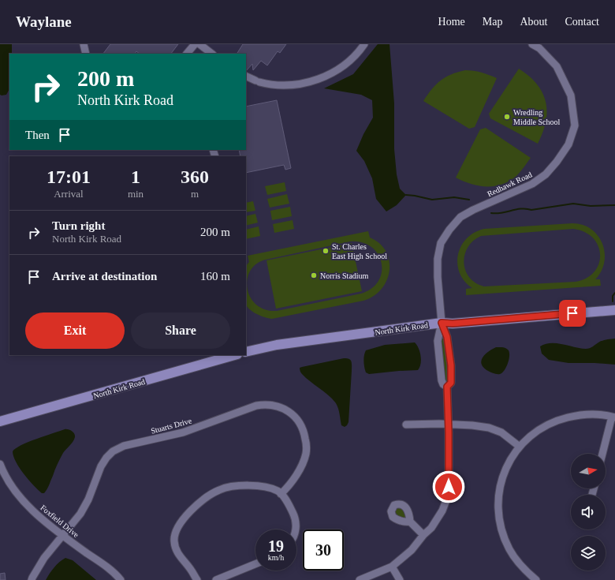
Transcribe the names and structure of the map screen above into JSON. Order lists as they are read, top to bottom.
{
  "streets": {
    "main road": ["North Kirk Road"],
    "street": ["Redhawk Road", "Stuarts Drive", "Foxfield Drive"]
  },
  "crossings": [
    ["Redhawk Road", "North Kirk Road"],
    ["Stuarts Drive", "Foxfield Drive"]
  ],
  "places": ["Wredling Middle School", "St. Charles East High School", "Norris Stadium"],
  "north": "right",
  "page": {
    "header": "Waylane",
    "nav": [
      "Home",
      "Map",
      "About",
      "Contact"
    ],
    "turn": ["200 m", "North Kirk Road"],
    "then": "Then",
    "eta": [
      "17:01",
      "Arrival",
      "1",
      "min",
      "360",
      "m"
    ],
    "list": [
      {
        "name": "Turn right",
        "note": "North Kirk Road",
        "value": "200 m"
      },
      {
        "name": "Arrive at destination",
        "value": "160 m"
      }
    ],
    "buttons": ["Exit", "Share"],
    "speed": "19 km/h",
    "limit": "30"
  }
}
